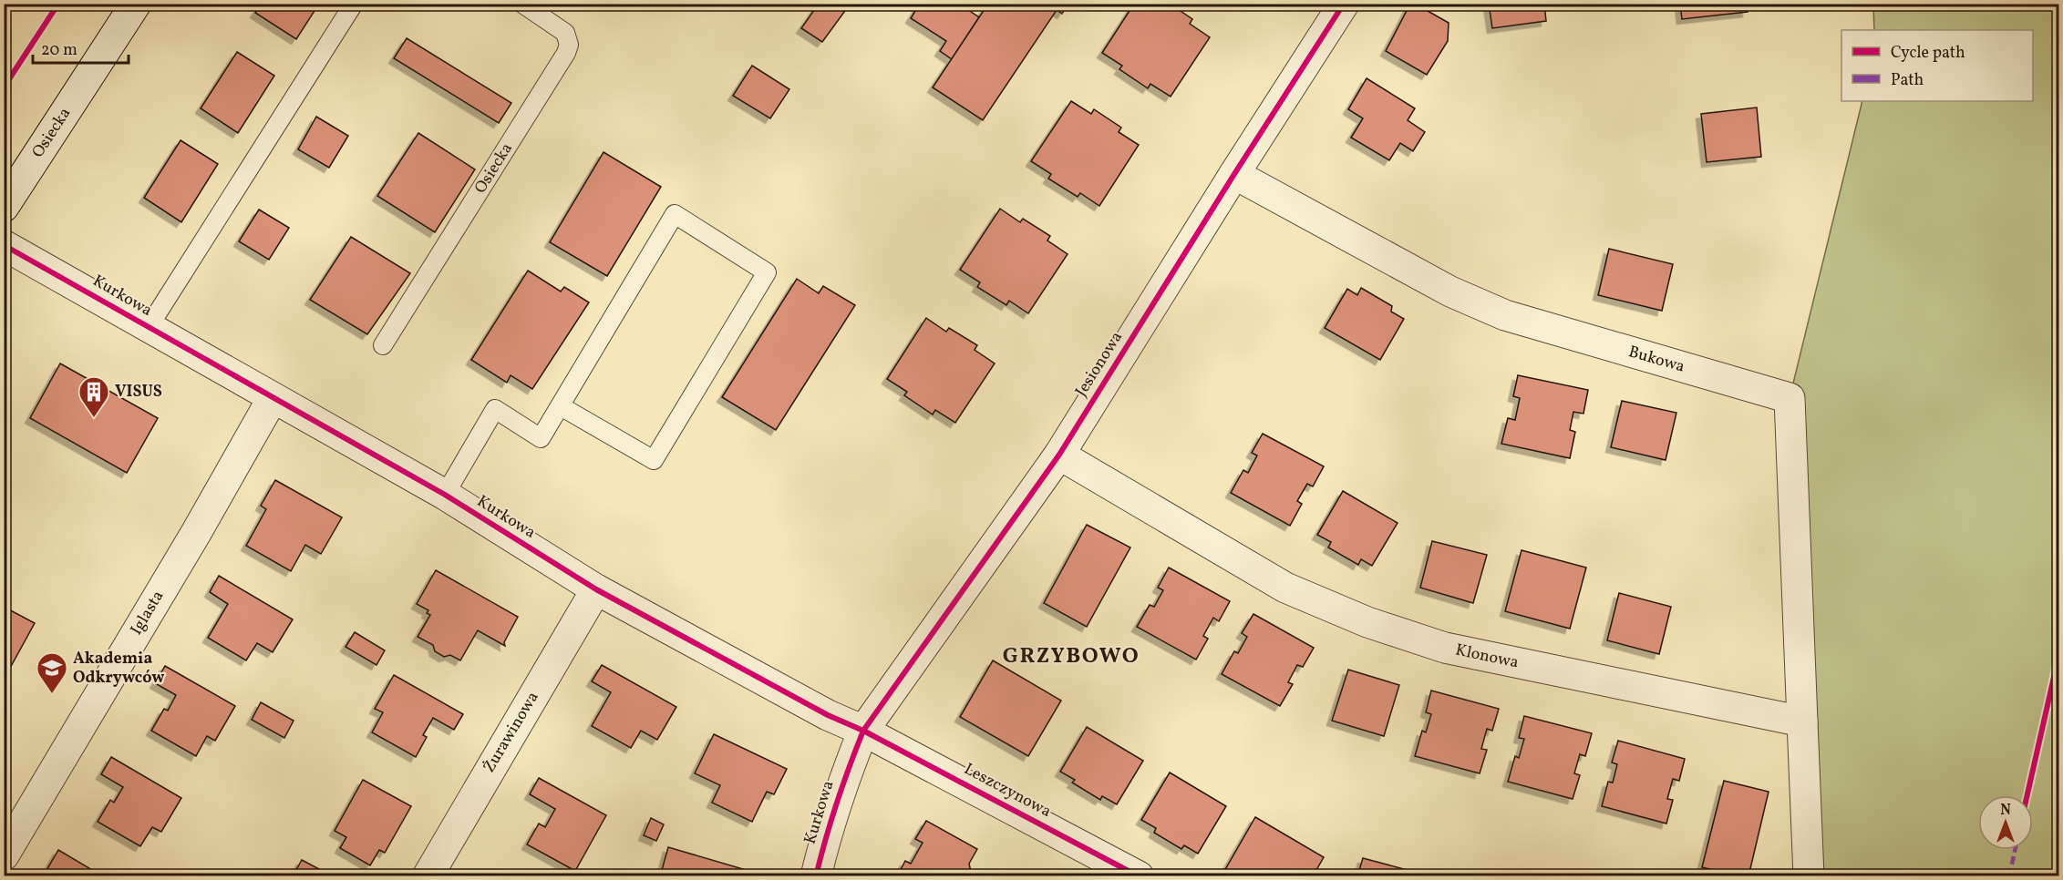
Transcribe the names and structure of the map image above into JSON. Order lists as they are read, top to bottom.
{
  "streets": {
    "street": [
      "Osiecka",
      "Kurkowa",
      "Bukowa",
      "Jesionowa",
      "Iglasta",
      "Klonowa",
      "Żurawinowa",
      "Leszczynowa"
    ]
  },
  "crossings": [
    ["Kurkowa", "Jesionowa"],
    ["Kurkowa", "Iglasta"],
    ["Kurkowa", "Żurawinowa"],
    ["Kurkowa", "Leszczynowa"],
    ["Bukowa", "Jesionowa"],
    ["Bukowa", "Klonowa"],
    ["Jesionowa", "Klonowa"],
    ["Jesionowa", "Leszczynowa"]
  ],
  "districts": ["GRZYBOWO"],
  "places": {
    "building": ["VISUS"],
    "school or university": ["Akademia Odkrywców"]
  },
  "legend": ["Cycle path", "Path"],
  "scale_bar": "20 m",
  "north": "top"
}
